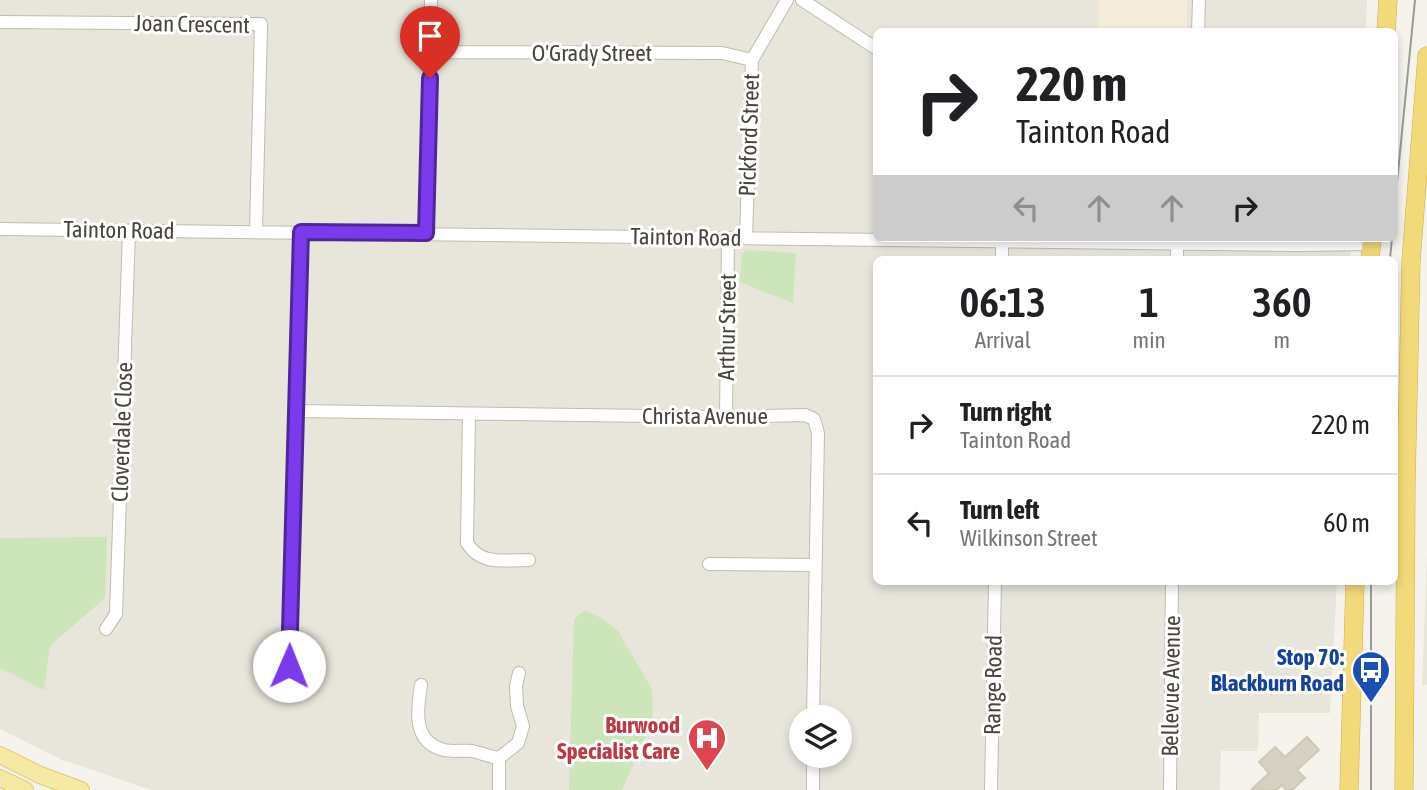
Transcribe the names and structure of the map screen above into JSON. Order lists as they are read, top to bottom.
{
  "streets": {
    "street": [
      "Joan Crescent",
      "O'Grady Street",
      "Pickford Street",
      "Tainton Road",
      "Arthur Street",
      "Christa Avenue",
      "Cloverdale Close",
      "Range Road",
      "Bellevue Avenue"
    ]
  },
  "crossings": [
    ["Joan Crescent", "Tainton Road"],
    ["O'Grady Street", "Pickford Street"],
    ["Pickford Street", "Tainton Road"],
    ["Tainton Road", "Arthur Street"],
    ["Tainton Road", "Cloverdale Close"],
    ["Arthur Street", "Christa Avenue"]
  ],
  "places": {
    "bus stop": ["Stop 70: Blackburn Road"],
    "hospital": ["Burwood Specialist Care"]
  },
  "page": {
    "turn": ["220 m", "Tainton Road"],
    "eta": [
      "06:13",
      "Arrival",
      "1",
      "min",
      "360",
      "m"
    ],
    "list": [
      {
        "name": "Turn right",
        "note": "Tainton Road",
        "value": "220 m"
      },
      {
        "name": "Turn left",
        "note": "Wilkinson Street",
        "value": "60 m"
      }
    ]
  }
}
